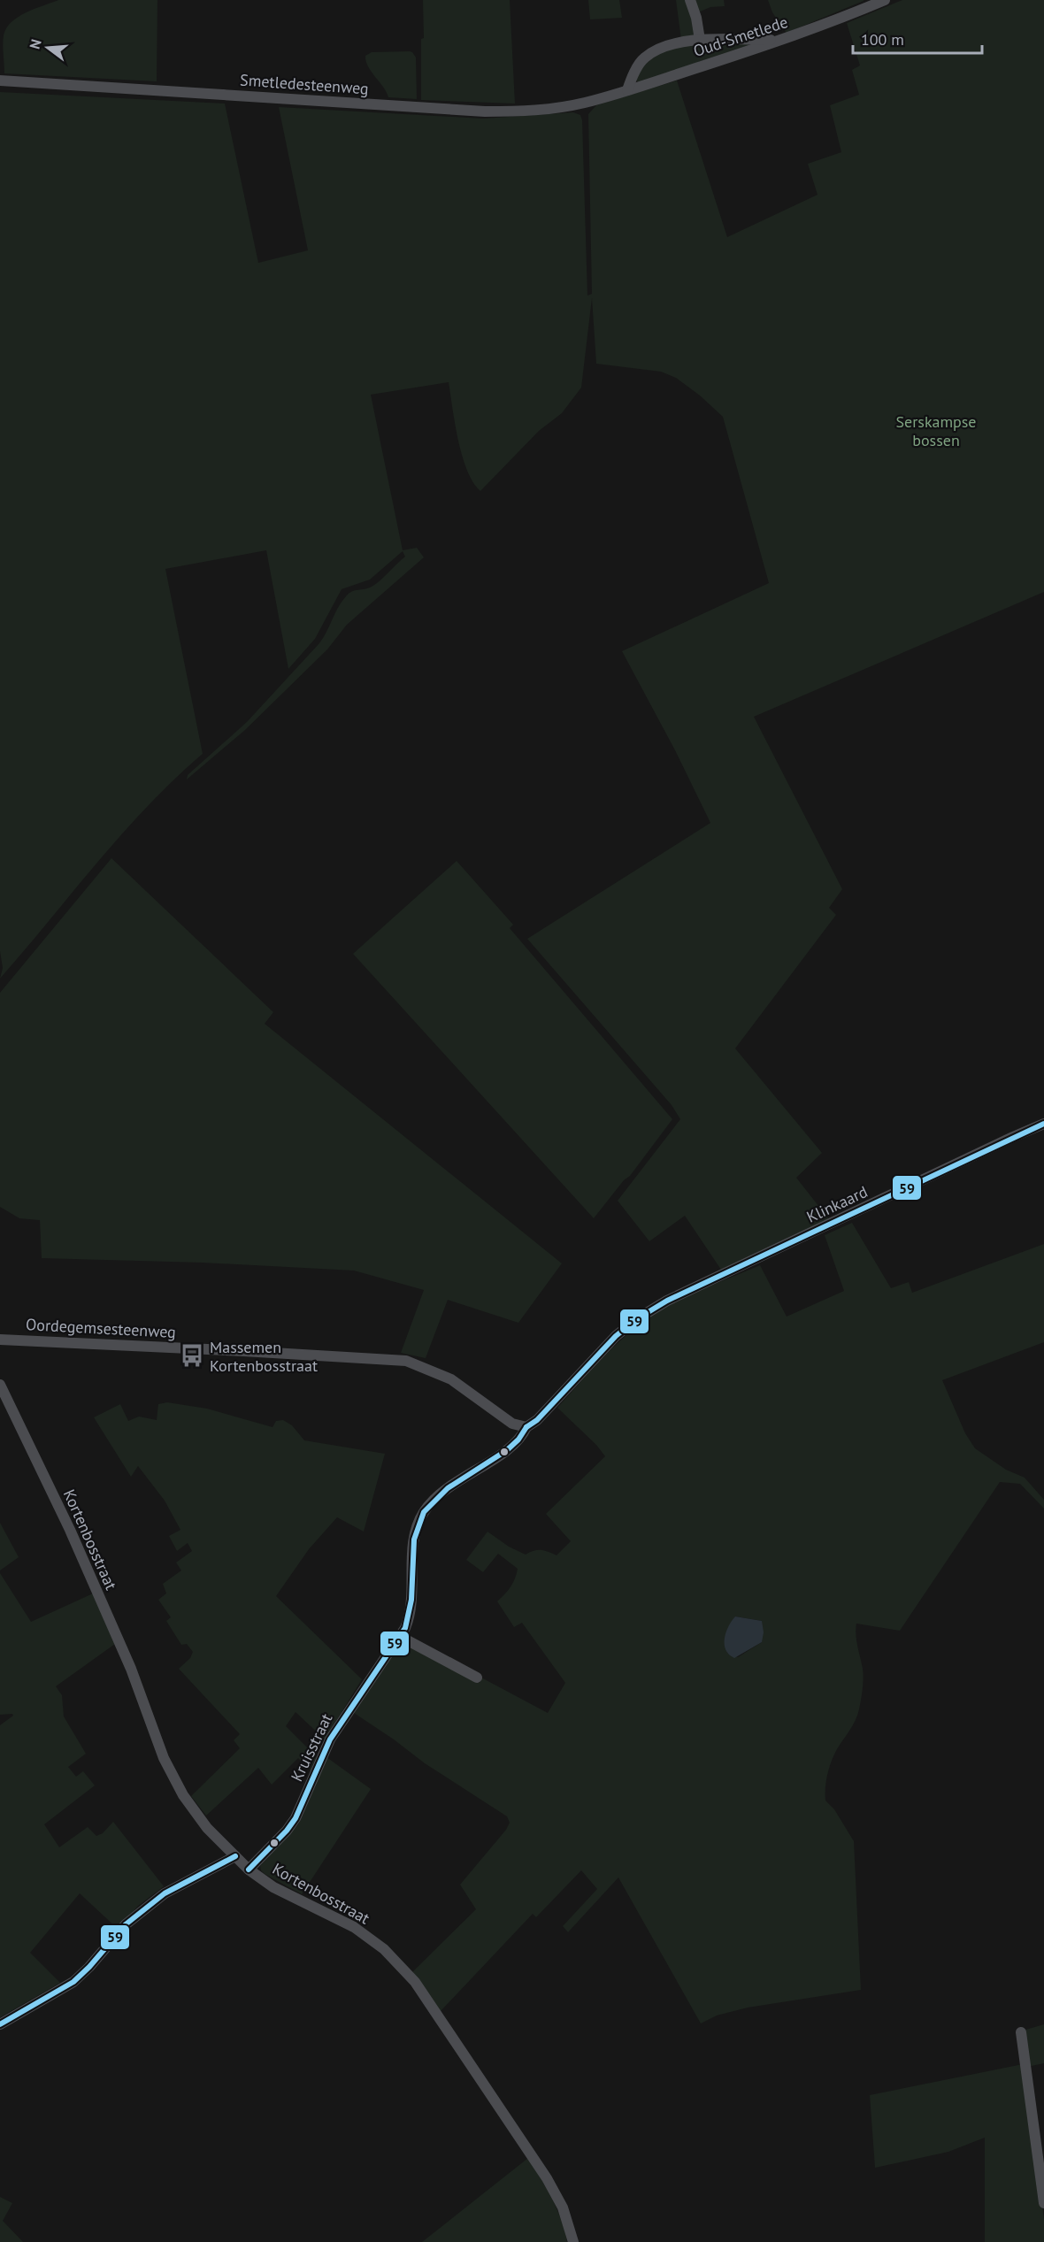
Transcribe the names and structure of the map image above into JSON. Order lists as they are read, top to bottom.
{
  "streets": {
    "street": [
      "Oud-Smetlede",
      "Smetledesteenweg",
      "Klinkaard",
      "Oordegemsesteenweg",
      "Kortenbosstraat",
      "Kruisstraat"
    ]
  },
  "crossings": [
    ["Oud-Smetlede", "Smetledesteenweg"],
    ["Klinkaard", "Oordegemsesteenweg"],
    ["Klinkaard", "Kruisstraat"],
    ["Oordegemsesteenweg", "Kruisstraat"],
    ["Kortenbosstraat", "Kruisstraat"]
  ],
  "parks": ["Serskampse bossen"],
  "places": {
    "bus stop": ["Massemen Kortenbosstraat"]
  },
  "lines": ["transit line 59"],
  "scale_bar": "100 m",
  "north": "left"
}
